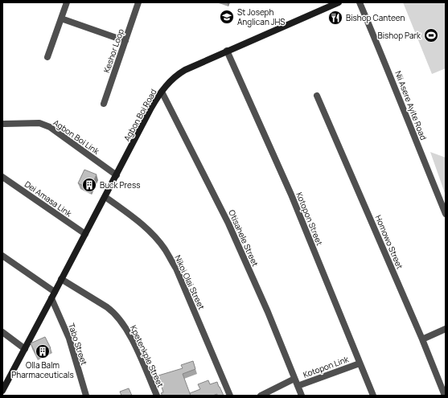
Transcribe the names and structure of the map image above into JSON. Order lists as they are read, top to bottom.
{
  "streets": {
    "street": [
      "Keshor Loop",
      "Nii Asere Ayite Road",
      "Agbon Boi Road",
      "Agbon Boi Link",
      "Dei Amasa Link",
      "Kotopon Street",
      "Otisahele Street",
      "Homowo Street",
      "Nikoi Olai Street",
      "Tabo Street",
      "Kpetenkple Street",
      "Kotopon Link"
    ]
  },
  "crossings": [
    ["Agbon Boi Road", "Agbon Boi Link"],
    ["Agbon Boi Road", "Dei Amasa Link"],
    ["Agbon Boi Road", "Kotopon Street"],
    ["Agbon Boi Road", "Otisahele Street"],
    ["Agbon Boi Road", "Nikoi Olai Street"],
    ["Agbon Boi Road", "Tabo Street"],
    ["Agbon Boi Road", "Kpetenkple Street"],
    ["Kotopon Street", "Kotopon Link"],
    ["Otisahele Street", "Kotopon Link"]
  ],
  "places": {
    "school or university": ["St Joseph Anglican JHS"],
    "restaurant": ["Bishop Canteen"],
    "sports": ["Bishop Park"],
    "building": ["Buck Press", "Olla Balm Pharmaceuticals"]
  }
}
